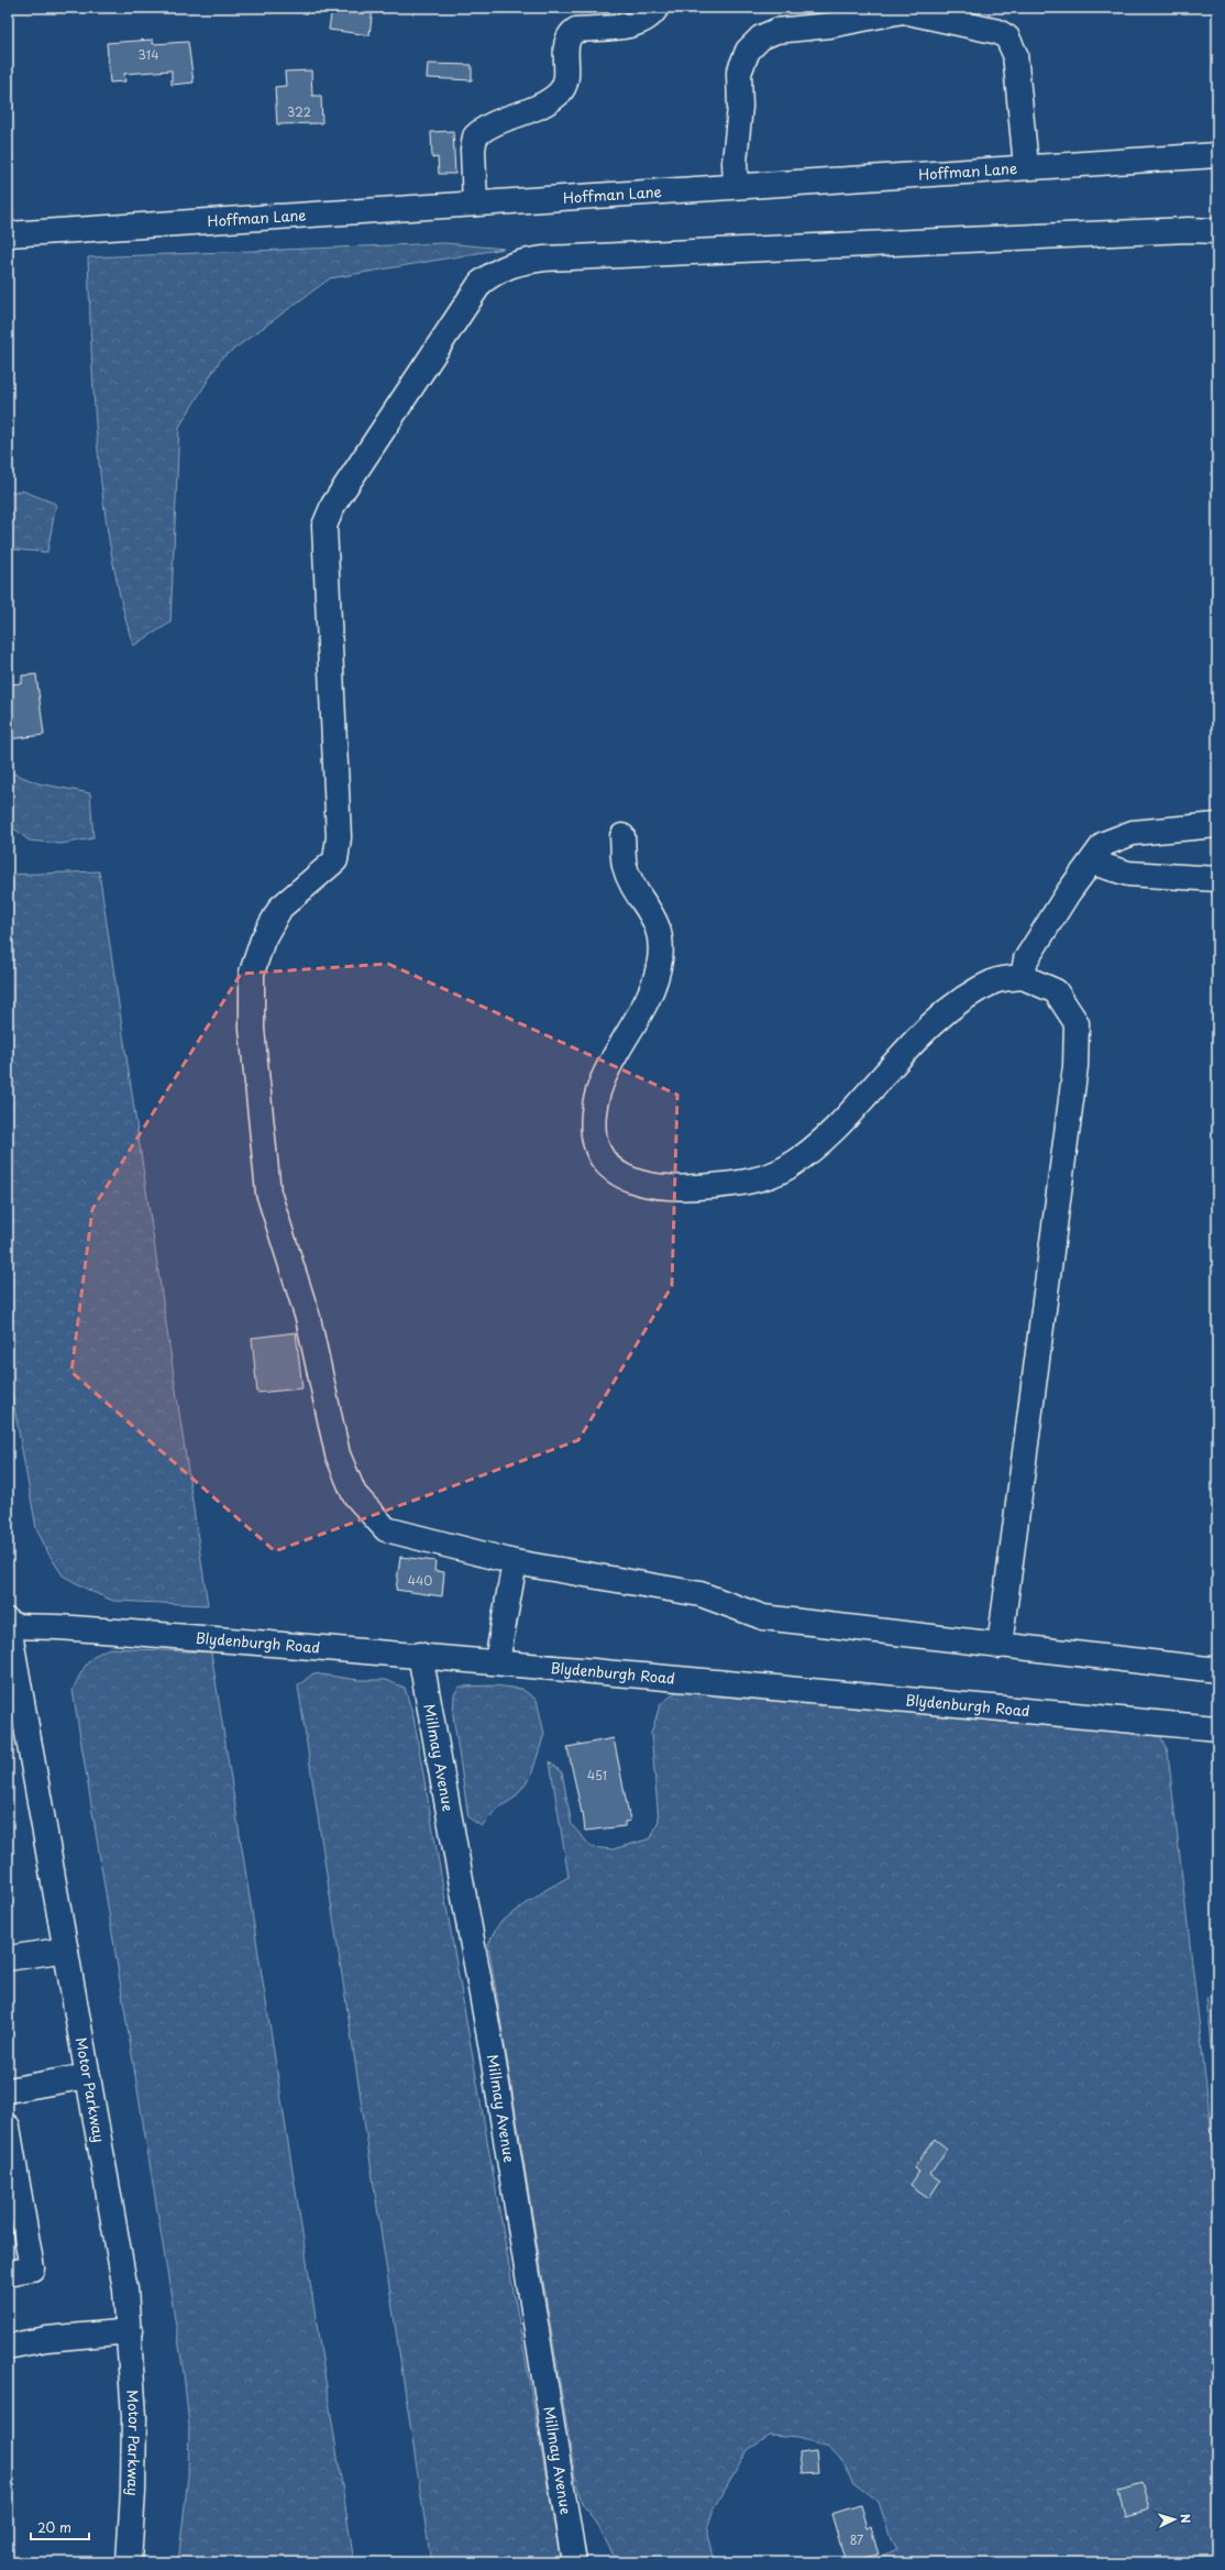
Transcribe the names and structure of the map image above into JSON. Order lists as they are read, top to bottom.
{
  "streets": {
    "street": [
      "Hoffman Lane",
      "Blydenburgh Road",
      "Millmay Avenue",
      "Motor Parkway"
    ]
  },
  "crossings": [
    ["Blydenburgh Road", "Millmay Avenue"],
    ["Blydenburgh Road", "Motor Parkway"]
  ],
  "house_numbers": [
    "314",
    "322",
    "440",
    "451",
    "87"
  ],
  "scale_bar": "20 m",
  "north": "right"
}
